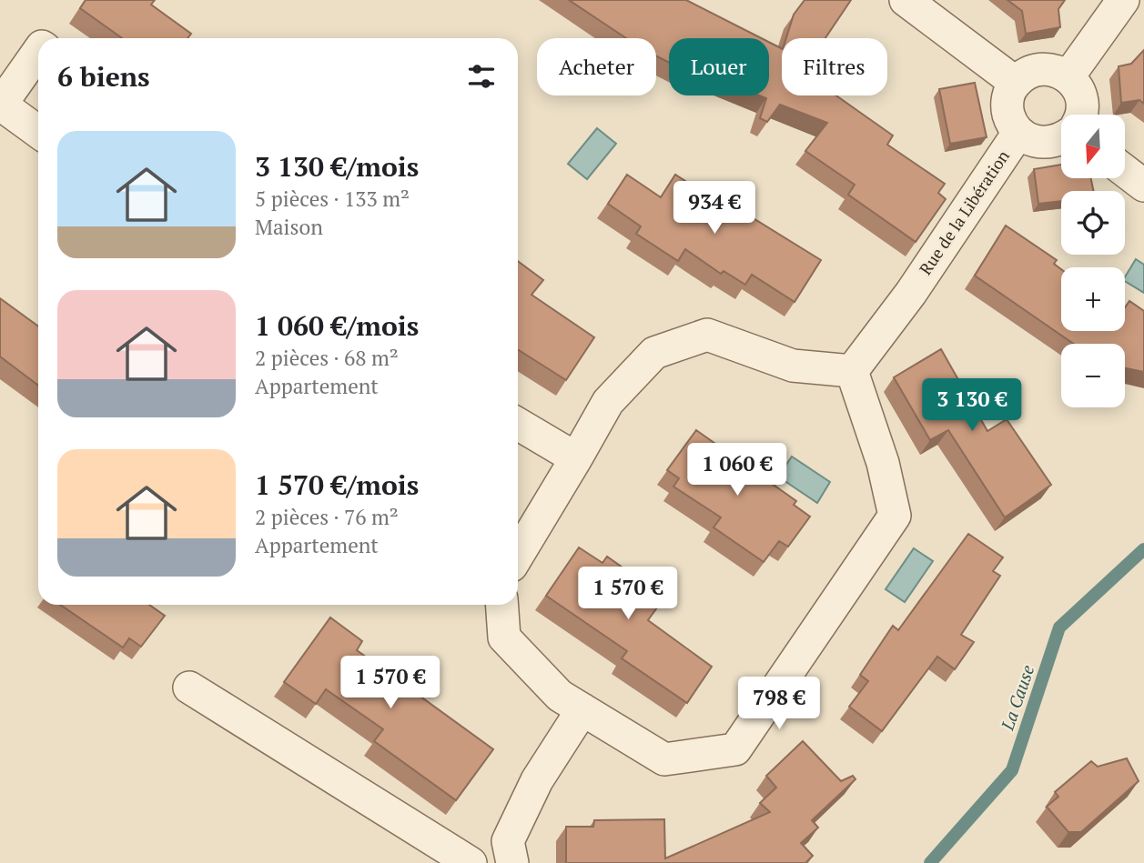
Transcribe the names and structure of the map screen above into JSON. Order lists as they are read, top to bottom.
{
  "streets": {
    "street": ["Rue de la Libération"]
  },
  "water": ["La Cause"],
  "north": "bottom",
  "page": {
    "chip": ["Acheter", "Louer", "Filtres"],
    "heading": "6 biens",
    "map_buttons": ["+", "−"],
    "list": [
      {
        "name": "3 130 €/mois",
        "note": "5 pièces · 133 m² · Maison"
      },
      {
        "name": "1 060 €/mois",
        "note": "2 pièces · 68 m² · Appartement"
      },
      {
        "name": "1 570 €/mois",
        "note": "2 pièces · 76 m² · Appartement"
      }
    ],
    "price": [
      "934 €",
      "3 130 €",
      "1 060 €",
      "1 570 €",
      "1 570 €",
      "798 €"
    ]
  }
}
